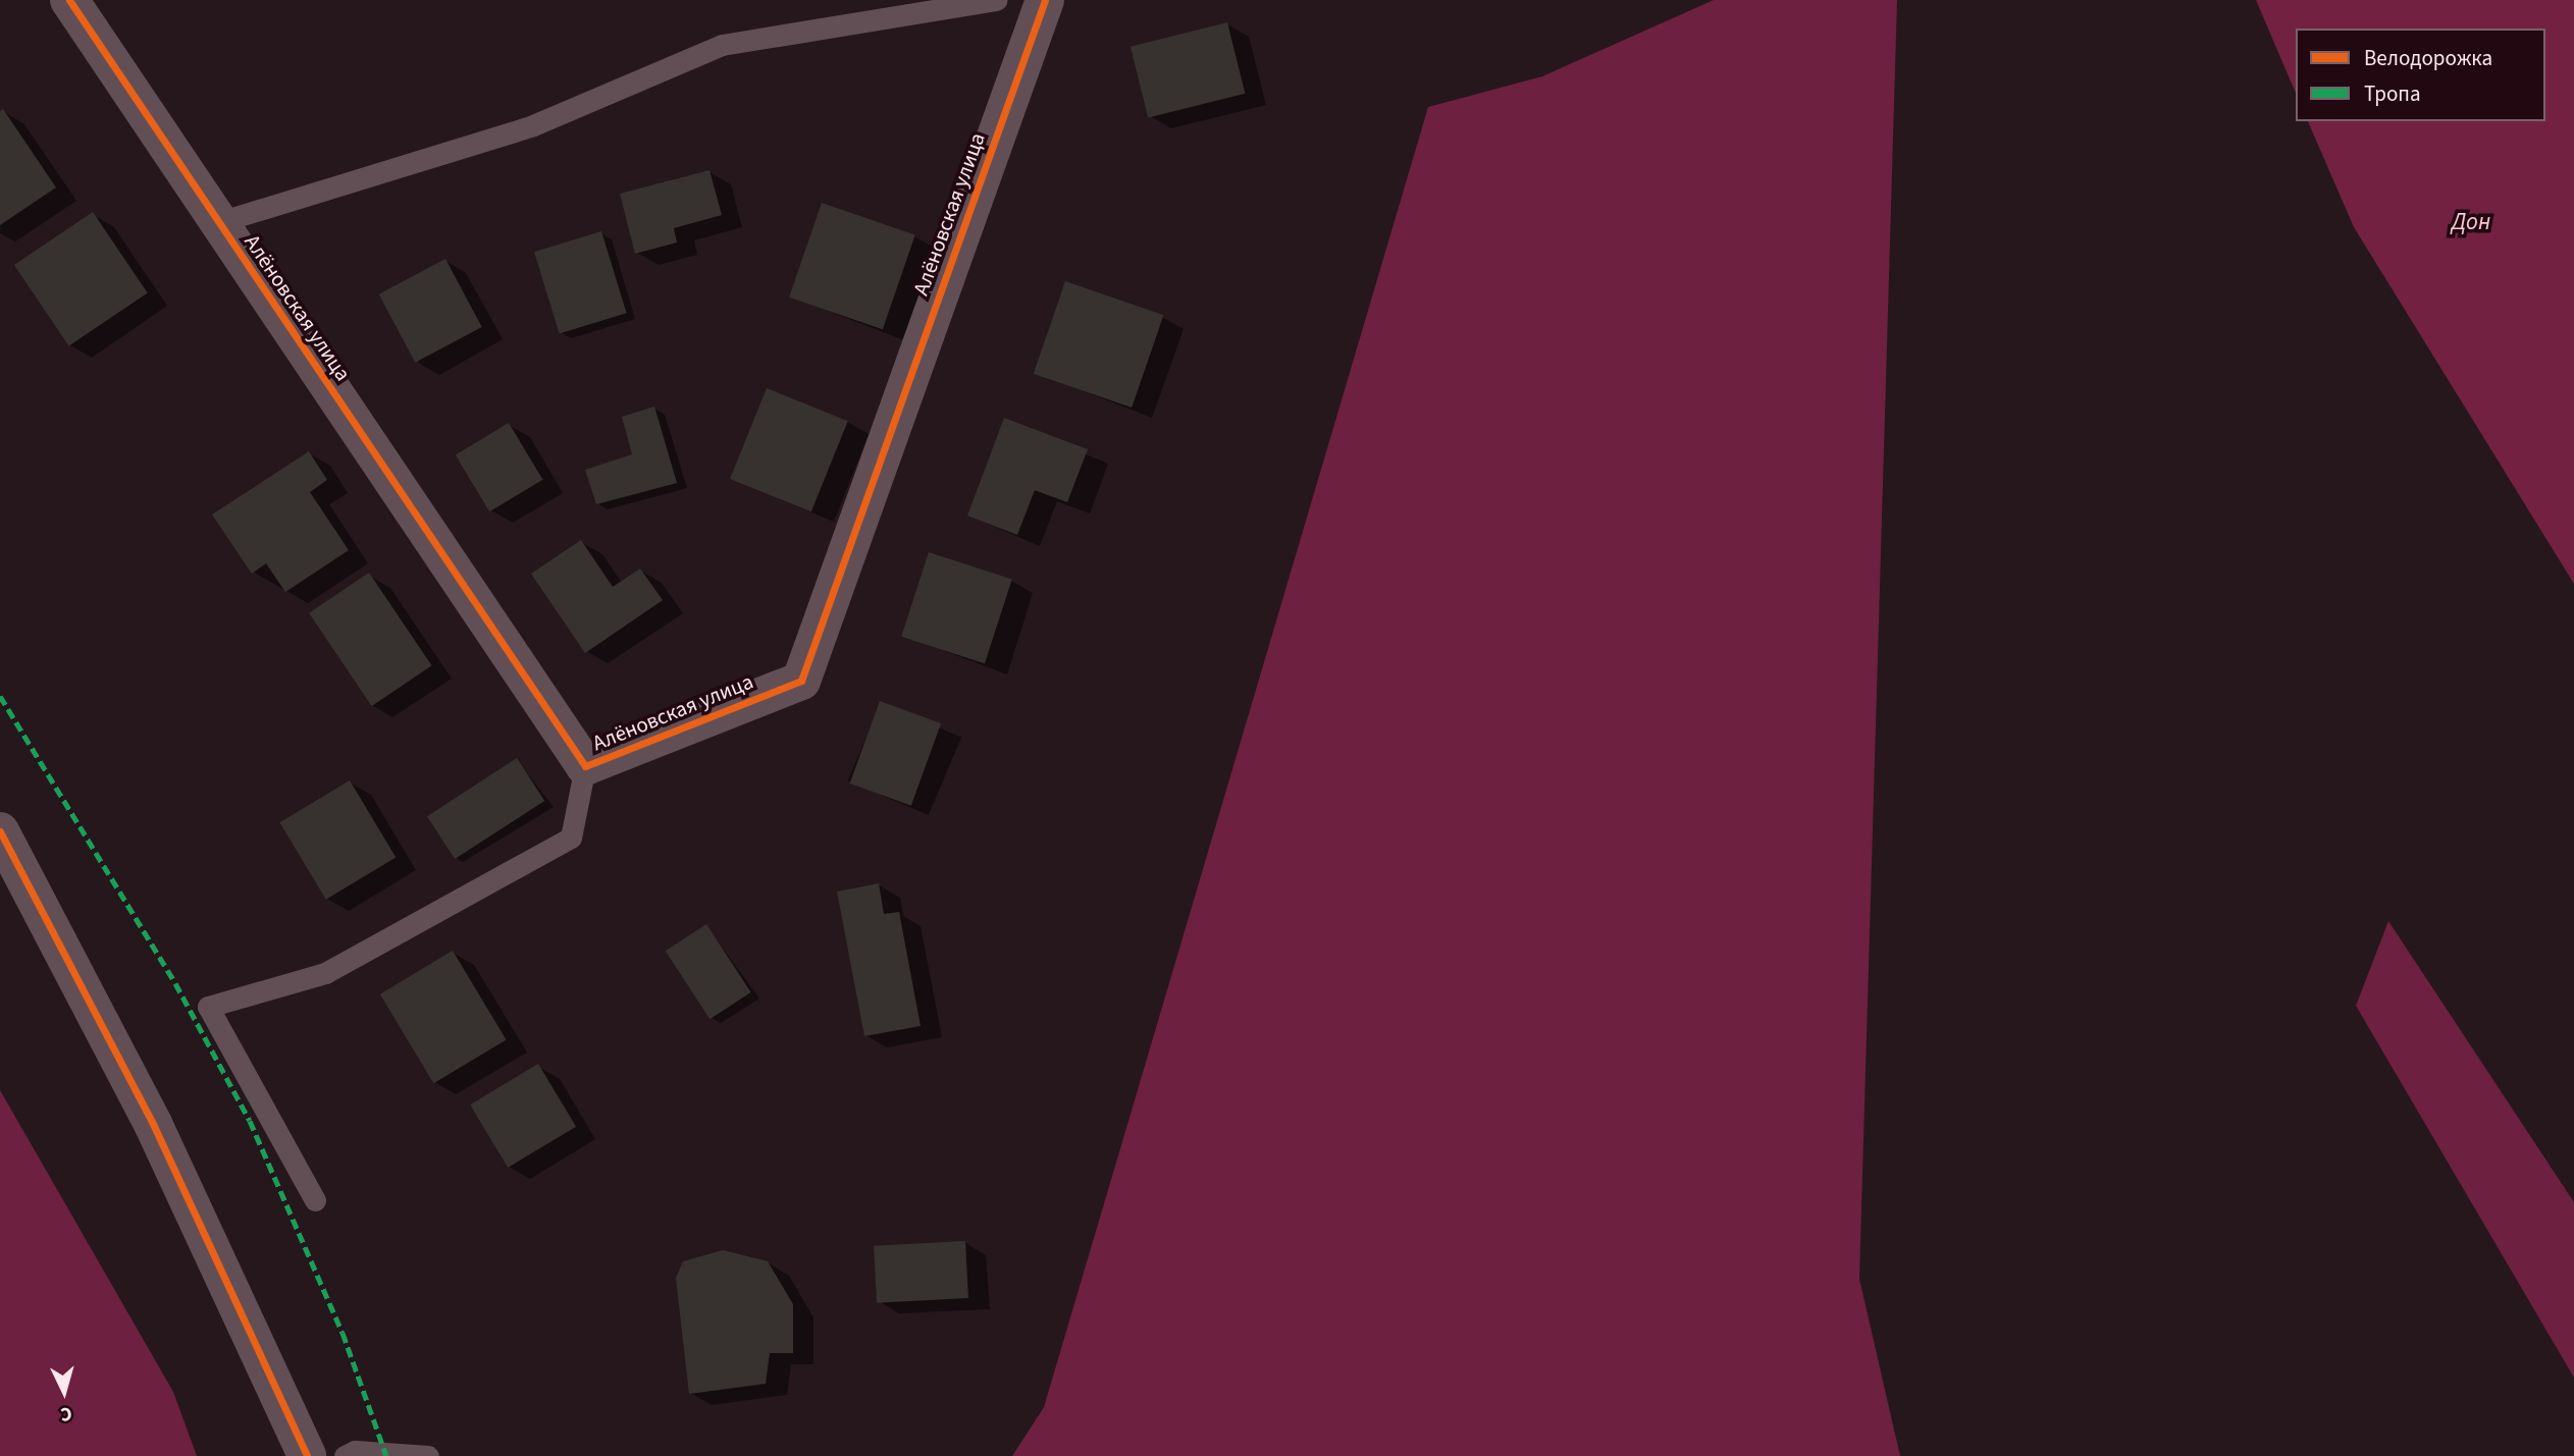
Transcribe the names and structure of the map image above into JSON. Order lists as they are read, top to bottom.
{
  "streets": {
    "street": ["Алёновская улица"]
  },
  "water": ["Дон"],
  "legend": ["Велодорожка", "Тропа"],
  "north": "bottom"
}
